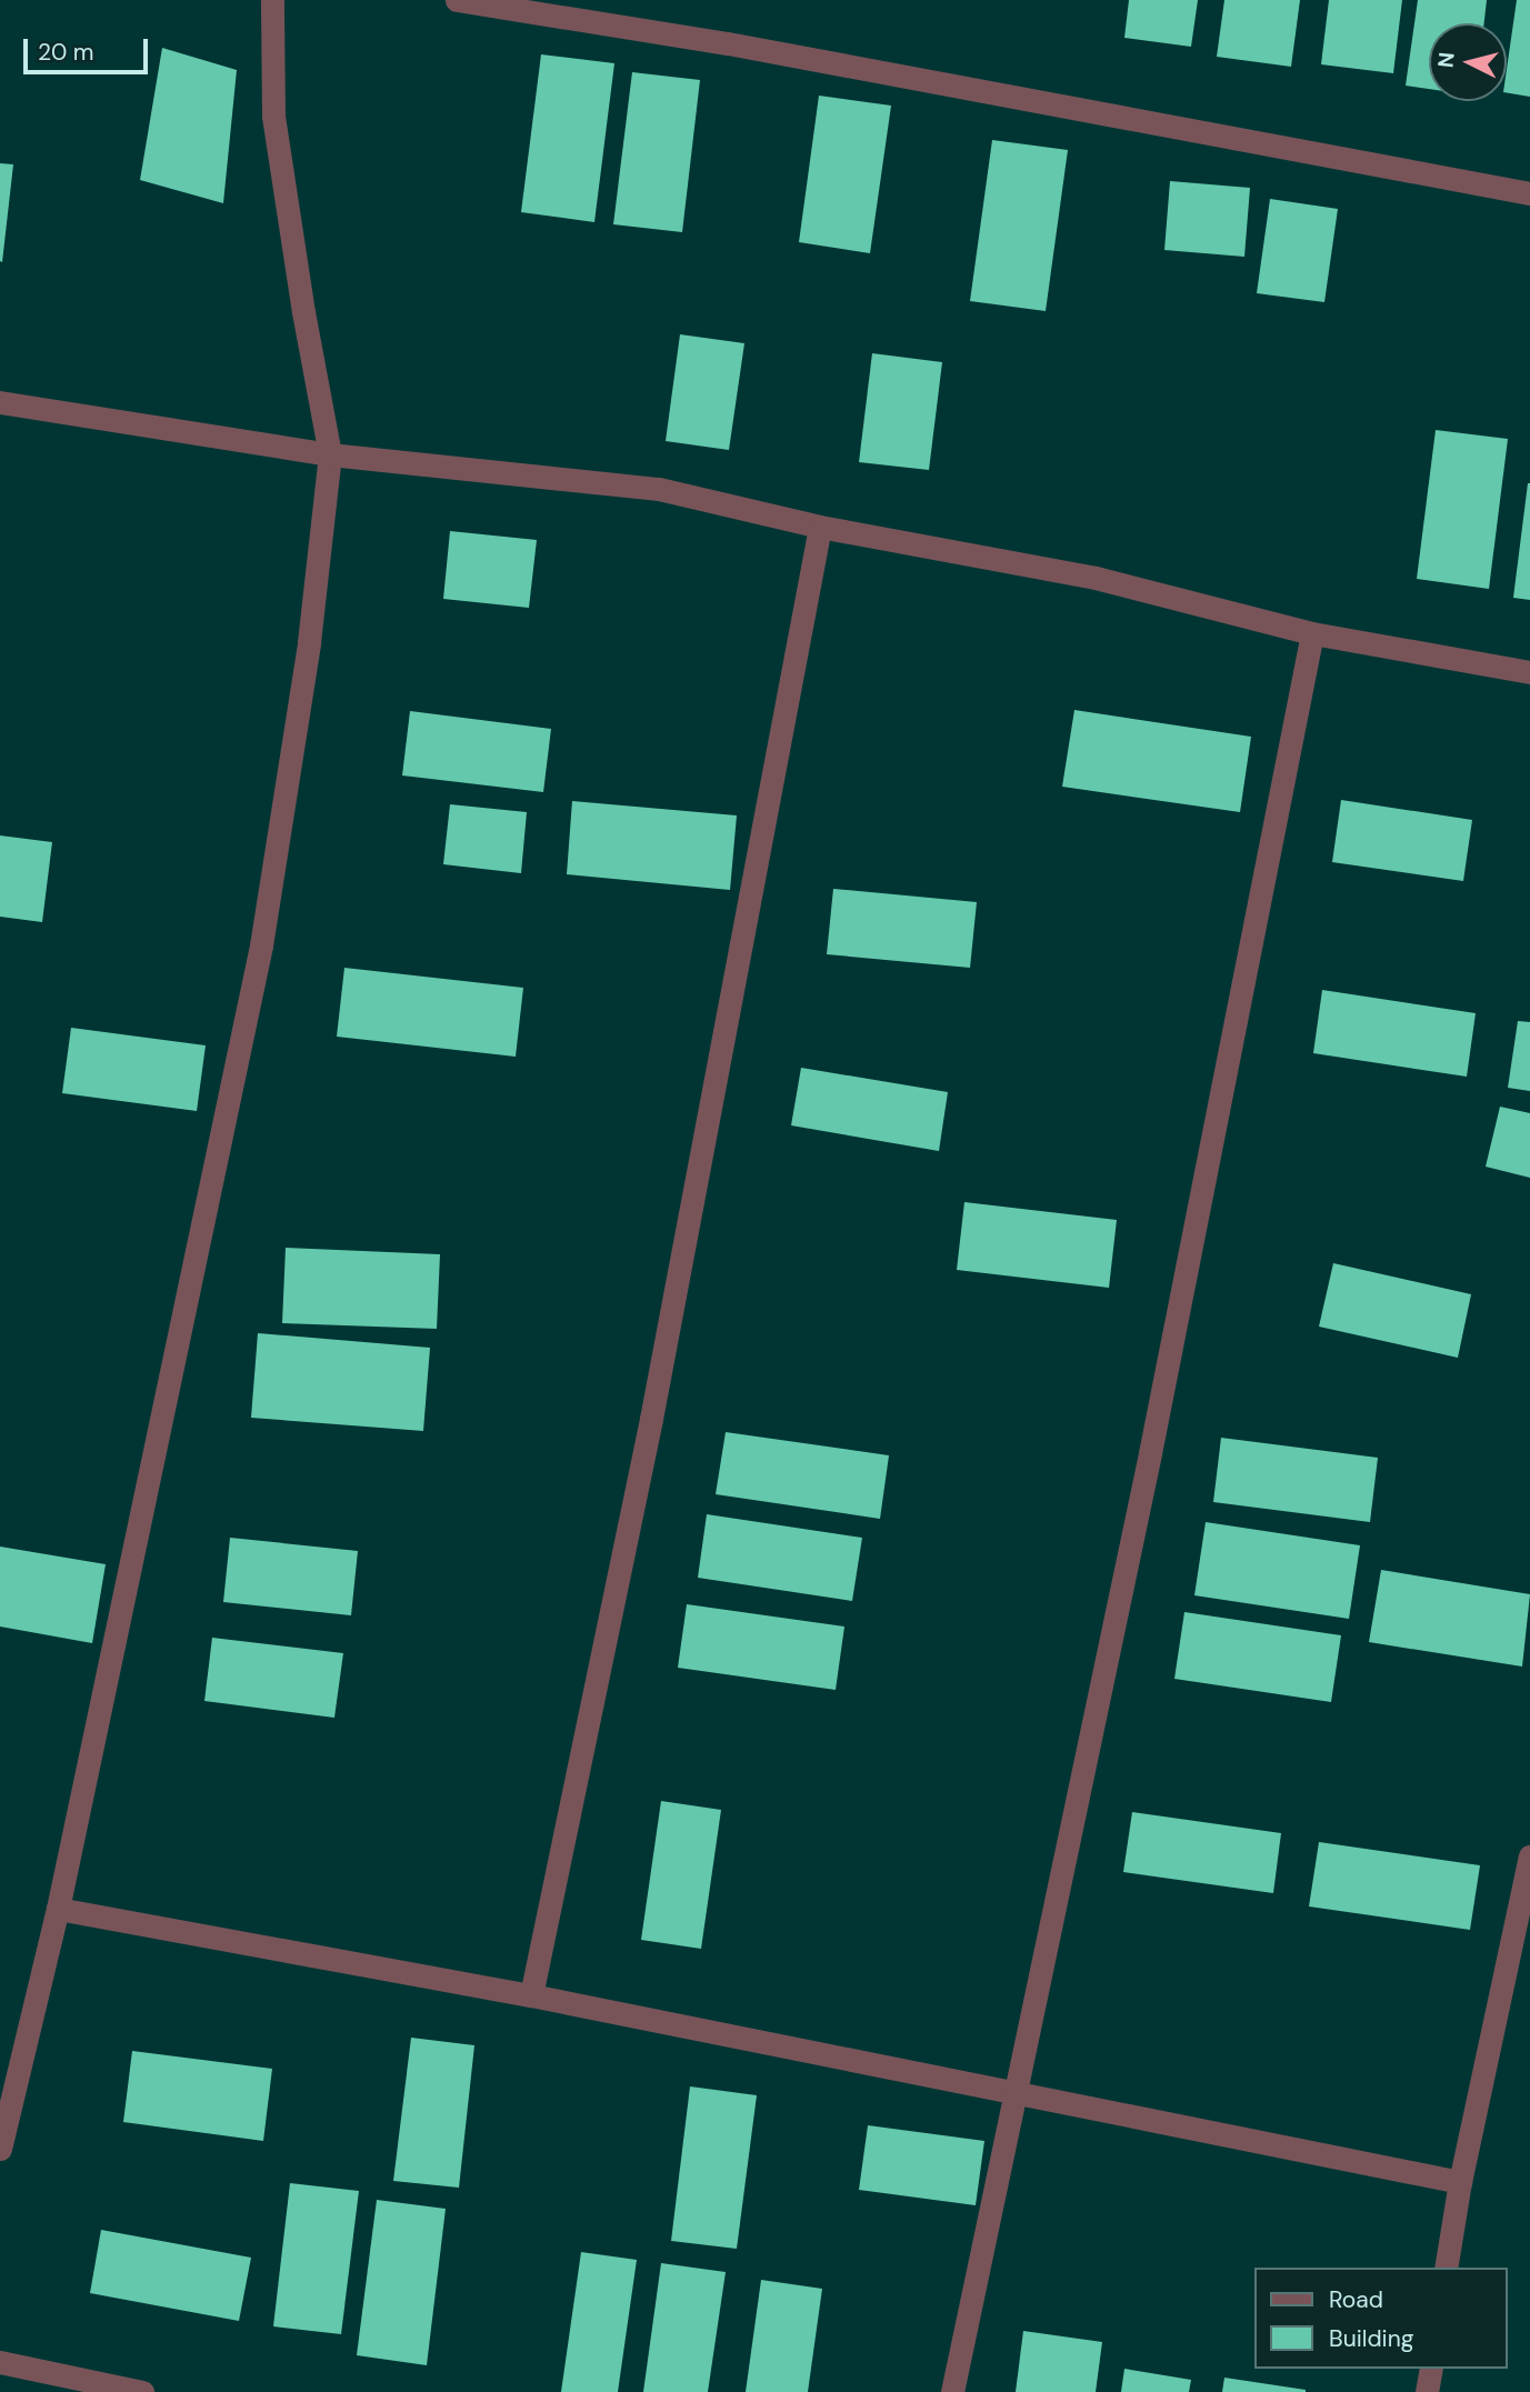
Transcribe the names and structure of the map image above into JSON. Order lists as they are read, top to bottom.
{
  "legend": ["Road", "Building"],
  "scale_bar": "20 m",
  "north": "left"
}
